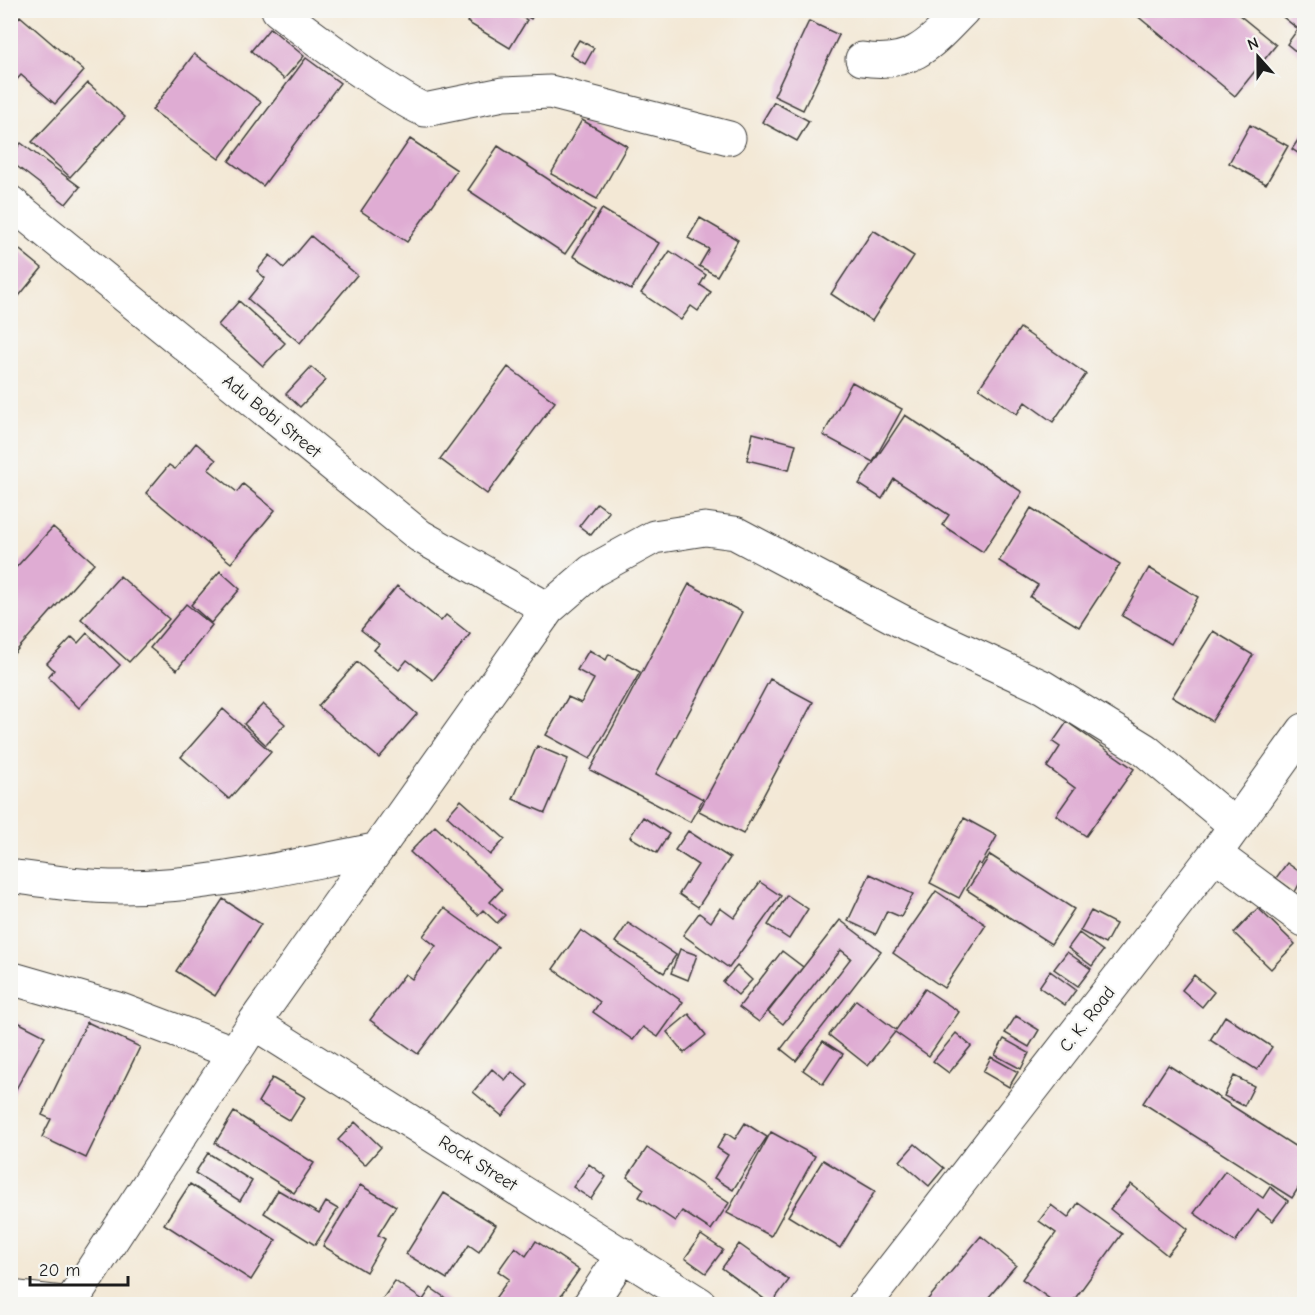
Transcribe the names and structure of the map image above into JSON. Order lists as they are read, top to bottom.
{
  "streets": {
    "street": ["Adu Bobi Street", "C. K. Road", "Rock Street"]
  },
  "scale_bar": "20 m",
  "north": "top"
}
